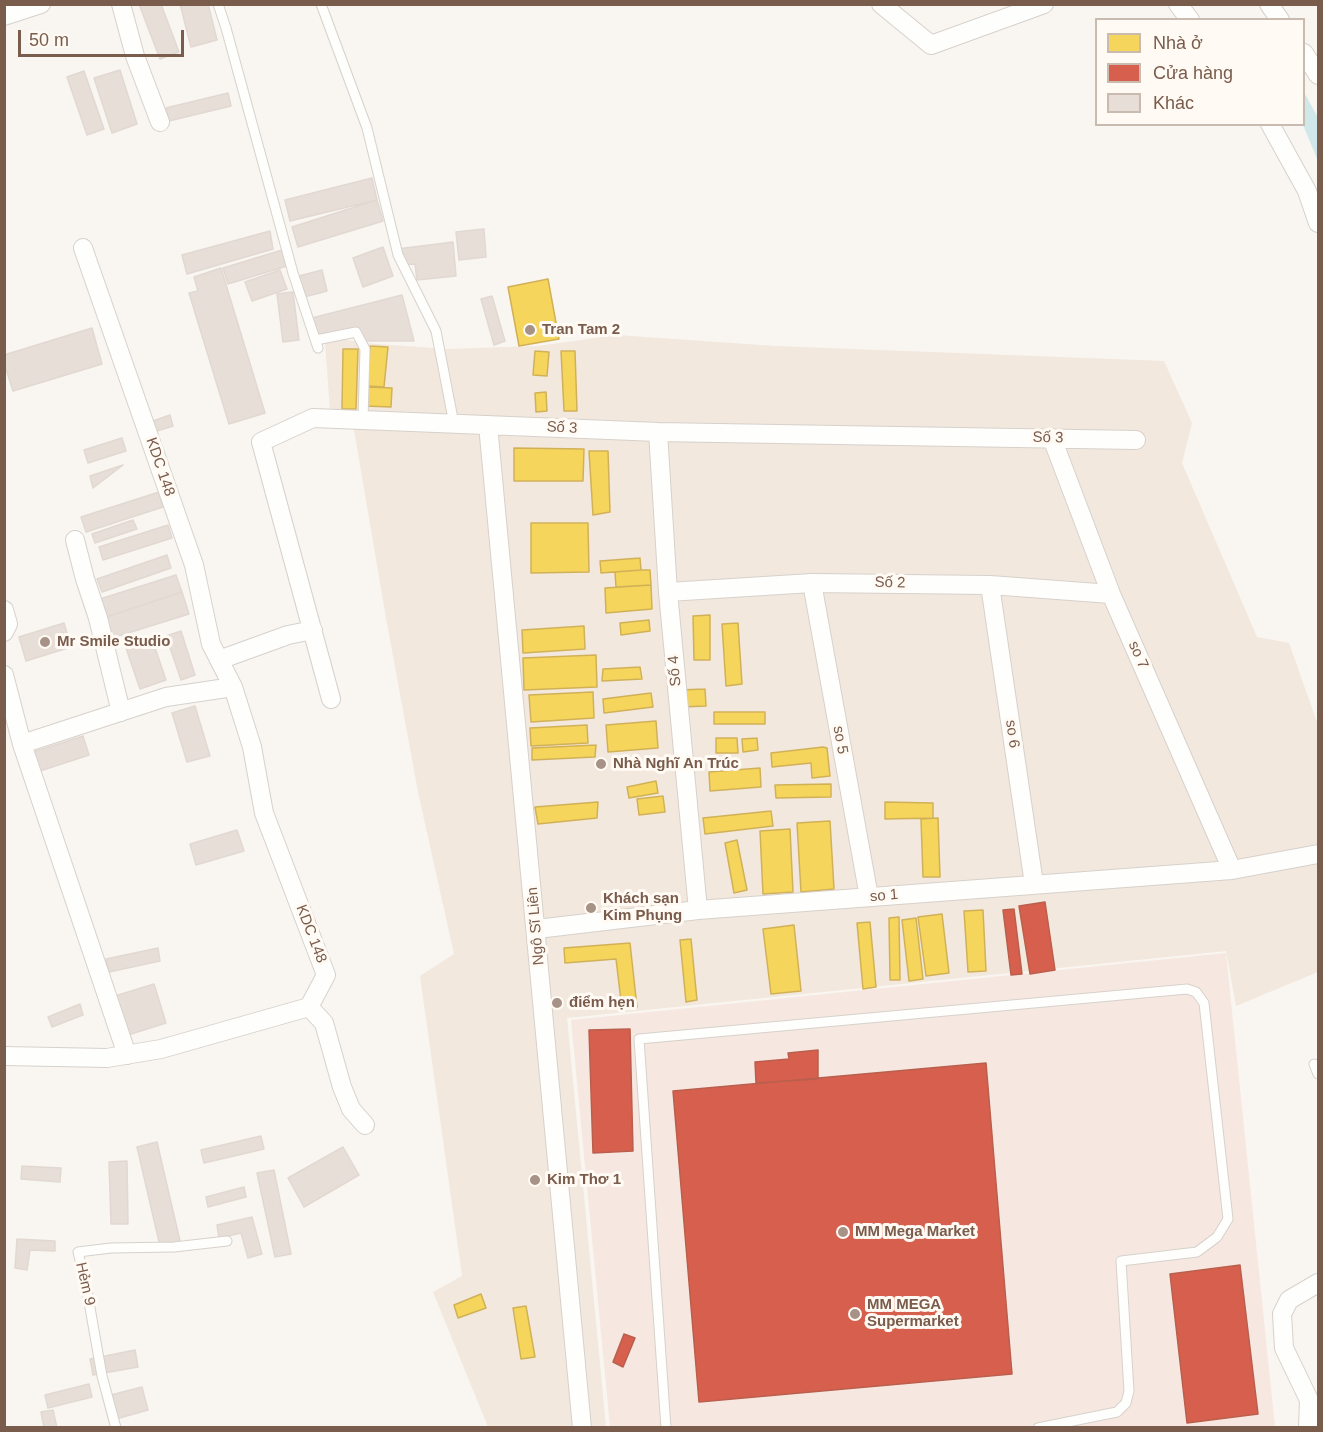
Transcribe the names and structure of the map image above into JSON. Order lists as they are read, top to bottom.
{
  "streets": {
    "street": [
      "Số 3",
      "KDC 148",
      "Số 2",
      "so 7",
      "Số 4",
      "so 6",
      "so 5",
      "so 1",
      "Ngô Sĩ Liên"
    ],
    "lane": ["Hẻm 9"]
  },
  "crossings": [
    ["Số 3", "so 7"],
    ["Số 3", "Số 4"],
    ["Số 3", "Ngô Sĩ Liên"],
    ["Số 2", "so 7"],
    ["Số 2", "Số 4"],
    ["Số 2", "so 6"],
    ["Số 2", "so 5"],
    ["so 7", "so 1"],
    ["Số 4", "so 1"],
    ["so 6", "so 1"],
    ["so 5", "so 1"],
    ["so 1", "Ngô Sĩ Liên"]
  ],
  "places": [
    "Tran Tam 2",
    "Mr Smile Studio",
    "Nhà Nghĩ An Trúc",
    "Khách sạn Kim Phụng",
    "điểm hẹn",
    "Kim Thơ 1",
    "MM Mega Market",
    "MM MEGA Supermarket"
  ],
  "legend": ["Nhà ở", "Cửa hàng", "Khác"],
  "scale_bar": "50 m"
}
